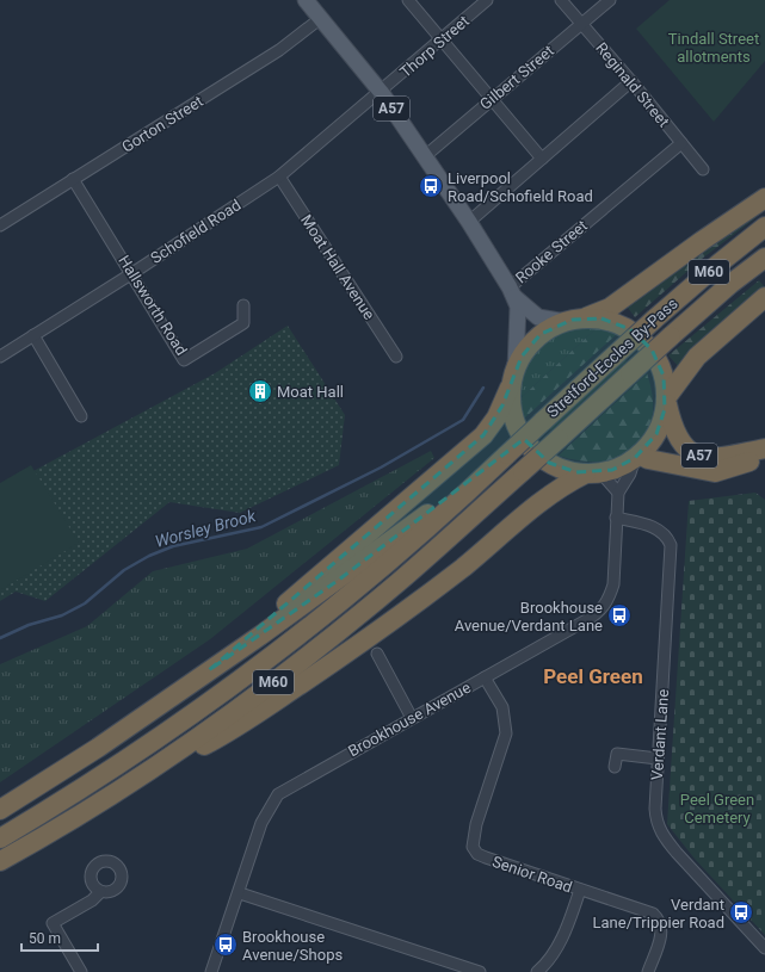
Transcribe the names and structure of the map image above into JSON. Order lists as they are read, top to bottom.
{
  "streets": {
    "highway": ["A57", "M60", "Stretford-Eccles By-Pass"],
    "street": [
      "Thorp Street",
      "Gilbert Street",
      "Reginald Street",
      "Gorton Street",
      "Schofield Road",
      "Rooke Street",
      "Moat Hall Avenue",
      "Hallsworth Road",
      "Brookhouse Avenue",
      "Verdant Lane",
      "Senior Road"
    ]
  },
  "crossings": [
    ["Thorp Street", "A57"],
    ["Thorp Street", "Schofield Road"],
    ["Gilbert Street", "Reginald Street"],
    ["Gilbert Street", "A57"],
    ["Reginald Street", "Rooke Street"],
    ["A57", "Gorton Street"],
    ["A57", "Schofield Road"],
    ["A57", "Rooke Street"],
    ["A57", "M60"],
    ["A57", "Brookhouse Avenue"],
    ["Gorton Street", "Hallsworth Road"],
    ["Schofield Road", "Moat Hall Avenue"],
    ["Schofield Road", "Hallsworth Road"],
    ["M60", "Stretford-Eccles By-Pass"],
    ["M60", "Brookhouse Avenue"],
    ["Brookhouse Avenue", "Verdant Lane"],
    ["Brookhouse Avenue", "Senior Road"]
  ],
  "districts": ["Peel Green"],
  "water": ["Worsley Brook"],
  "parks": ["Tindall Street allotments", "Peel Green Cemetery"],
  "places": {
    "bus stop": [
      "Liverpool Road/Schofield Road",
      "Brookhouse Avenue/Verdant Lane",
      "Verdant Lane/Trippier Road",
      "Brookhouse Avenue/Shops"
    ],
    "building": ["Moat Hall"]
  },
  "scale_bar": "50 m"
}
